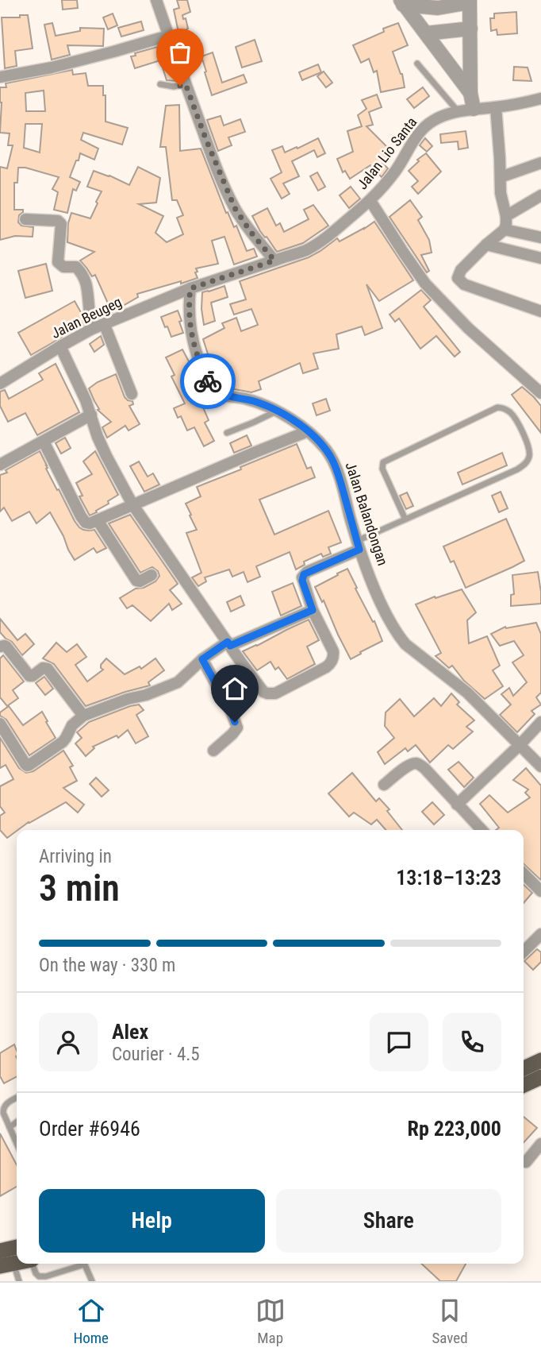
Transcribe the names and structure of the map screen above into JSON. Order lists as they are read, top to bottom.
{
  "streets": {
    "street": ["Jalan Lio Santa", "Jalan Beugeg", "Jalan Balandongan"]
  },
  "crossings": [
    ["Jalan Beugeg", "Jalan Balandongan"]
  ],
  "page": {
    "heading": ["3 min", "Arriving in", "13:18–13:23"],
    "panel": [
      "Alex",
      "Courier · 4.5",
      "Order #6946",
      "Rp 223,000"
    ],
    "bar": "On the way · 330 m",
    "buttons": ["Help", "Share"],
    "tabs": ["Home", "Map", "Saved"]
  }
}
